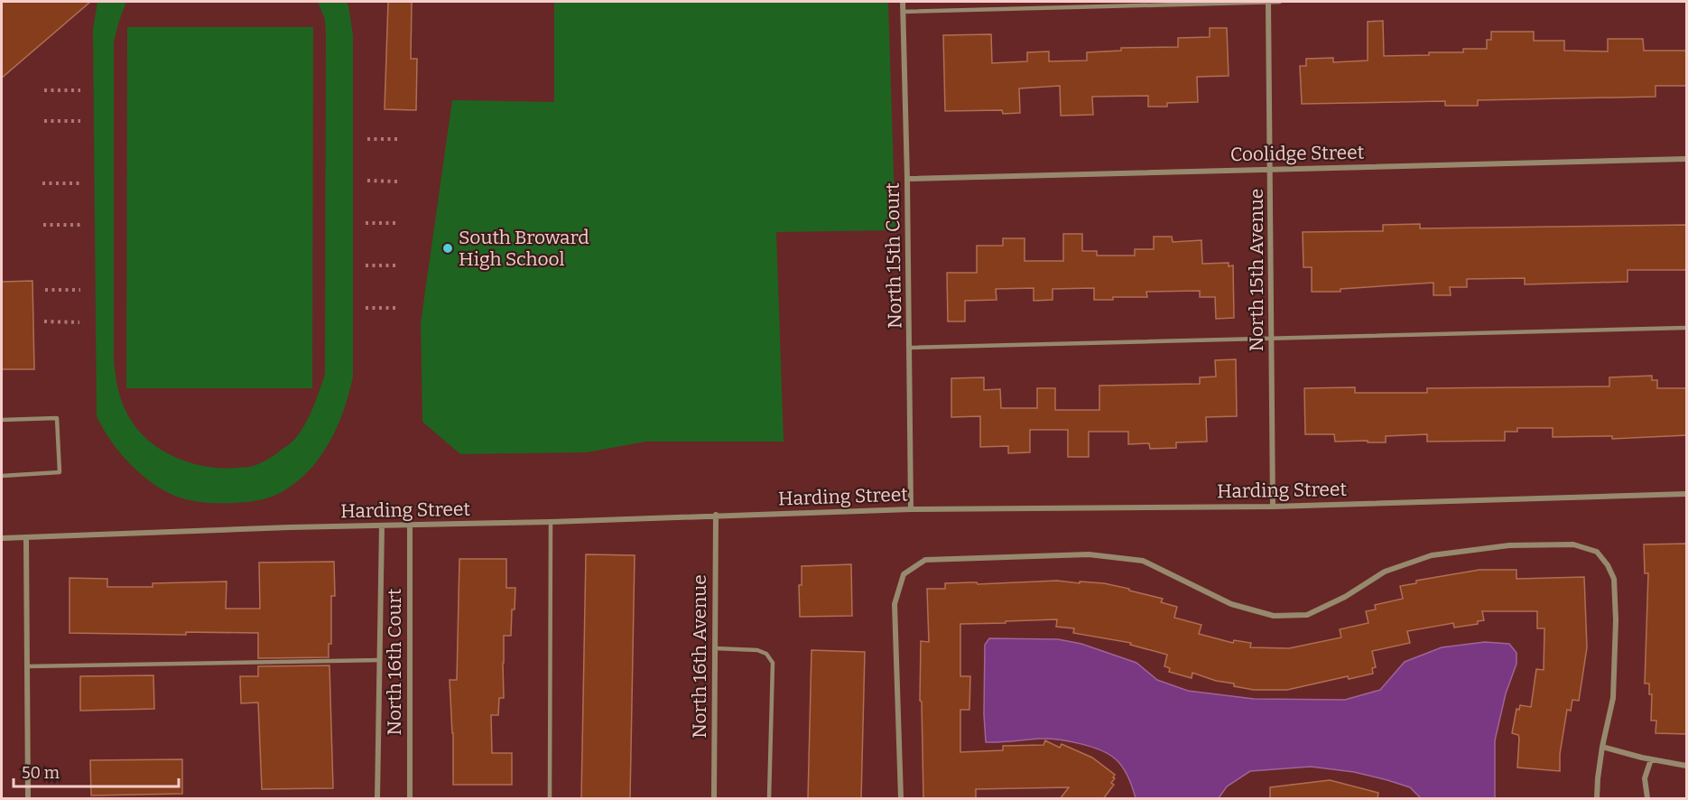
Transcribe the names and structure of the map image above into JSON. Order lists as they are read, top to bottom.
{
  "streets": {
    "street": [
      "Coolidge Street",
      "North 15th Court",
      "North 15th Avenue",
      "Harding Street",
      "North 16th Avenue",
      "North 16th Court"
    ]
  },
  "crossings": [
    ["Coolidge Street", "North 15th Court"],
    ["Coolidge Street", "North 15th Avenue"],
    ["North 15th Court", "Harding Street"],
    ["North 15th Avenue", "Harding Street"],
    ["Harding Street", "North 16th Avenue"],
    ["Harding Street", "North 16th Court"]
  ],
  "places": ["South Broward High School"],
  "scale_bar": "50 m"
}
